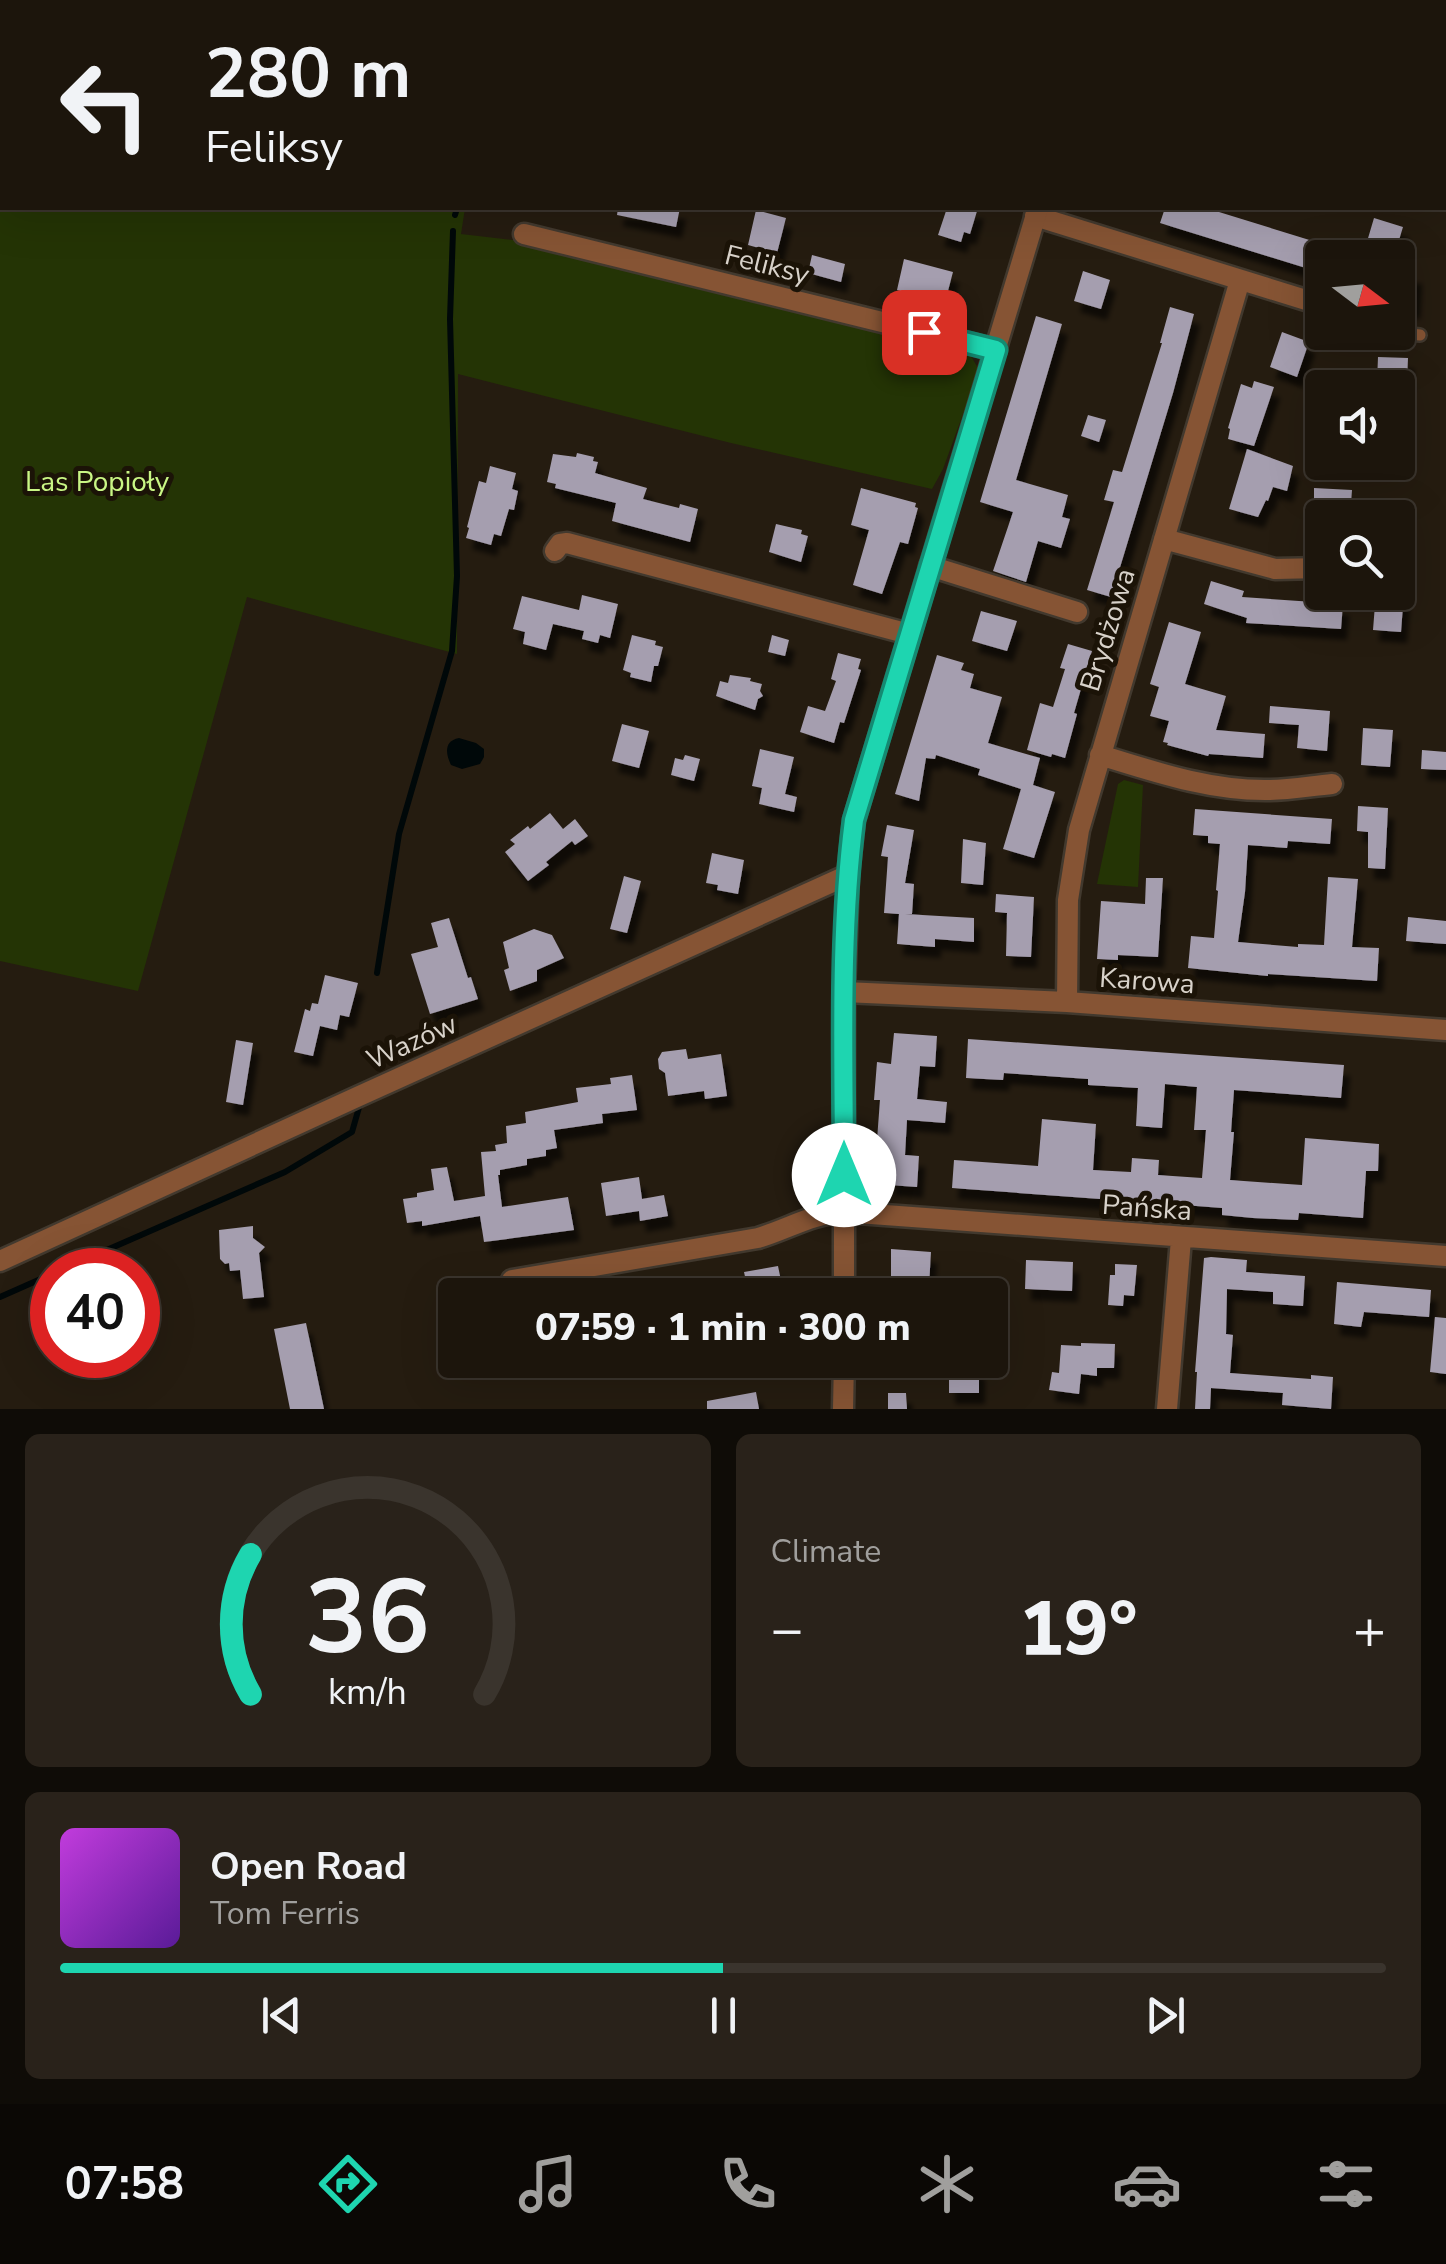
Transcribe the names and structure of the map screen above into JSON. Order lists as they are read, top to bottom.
{
  "streets": {
    "street": [
      "Feliksy",
      "Brydżowa",
      "Karowa",
      "Wazów",
      "Pańska"
    ]
  },
  "crossings": [
    ["Brydżowa", "Karowa"]
  ],
  "parks": ["Las Popioły"],
  "north": "right",
  "page": {
    "turn": ["280 m", "Feliksy"],
    "limit": "40",
    "trip": "07:59 · 1 min · 300 m",
    "tile": "Climate",
    "heat": ["−", "19°", "+"],
    "song": ["Open Road", "Tom Ferris"],
    "tabs": "07:58",
    "gauge": ["36", "km/h"]
  }
}
